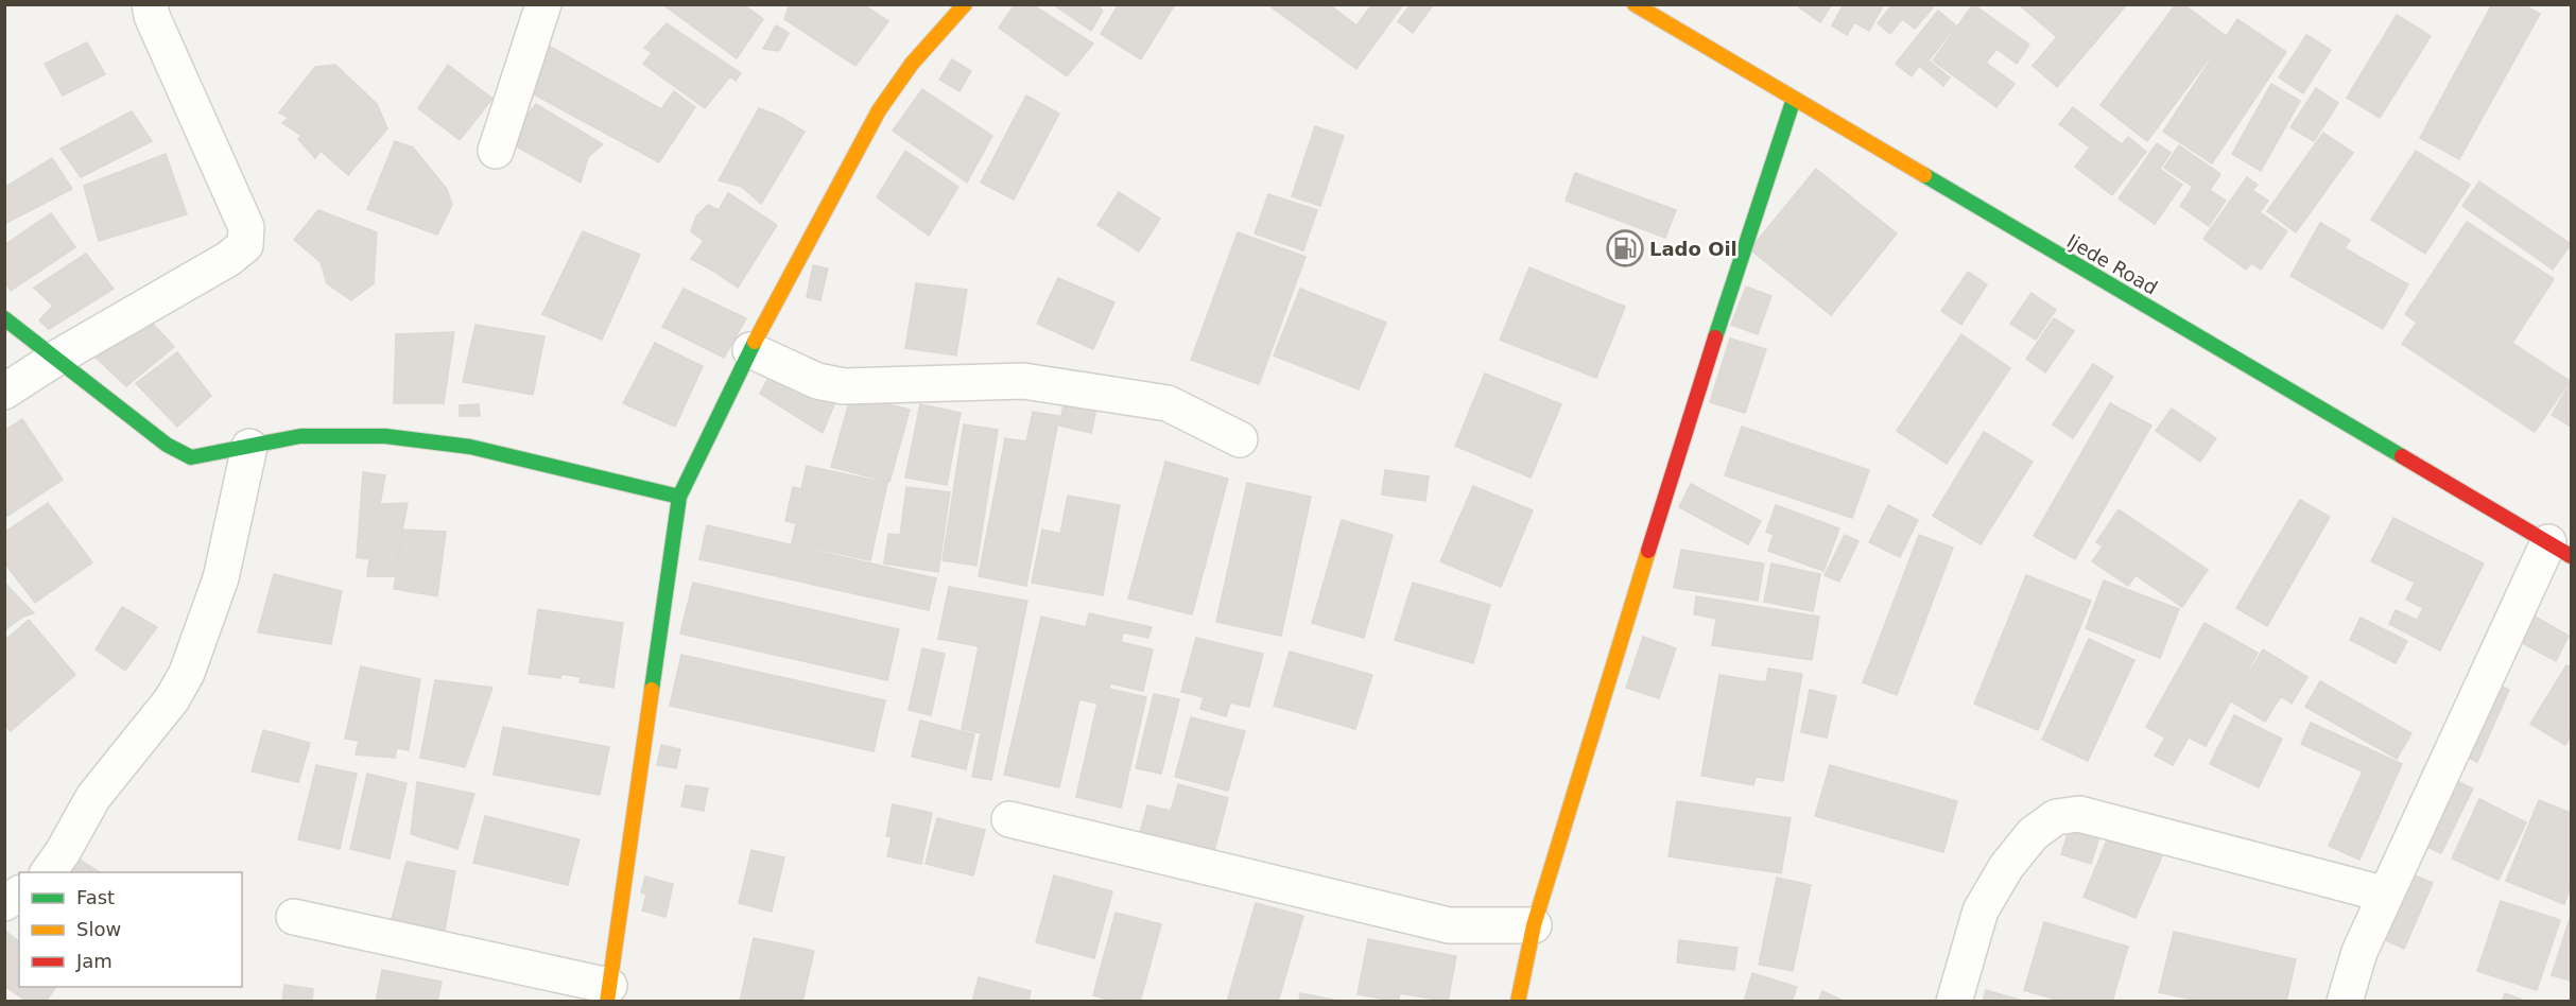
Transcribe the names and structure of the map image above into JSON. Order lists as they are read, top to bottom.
{
  "streets": {
    "street": ["Ijede Road"]
  },
  "places": {
    "fuel station": ["Lado Oil"]
  },
  "legend": ["Fast", "Slow", "Jam"]
}
